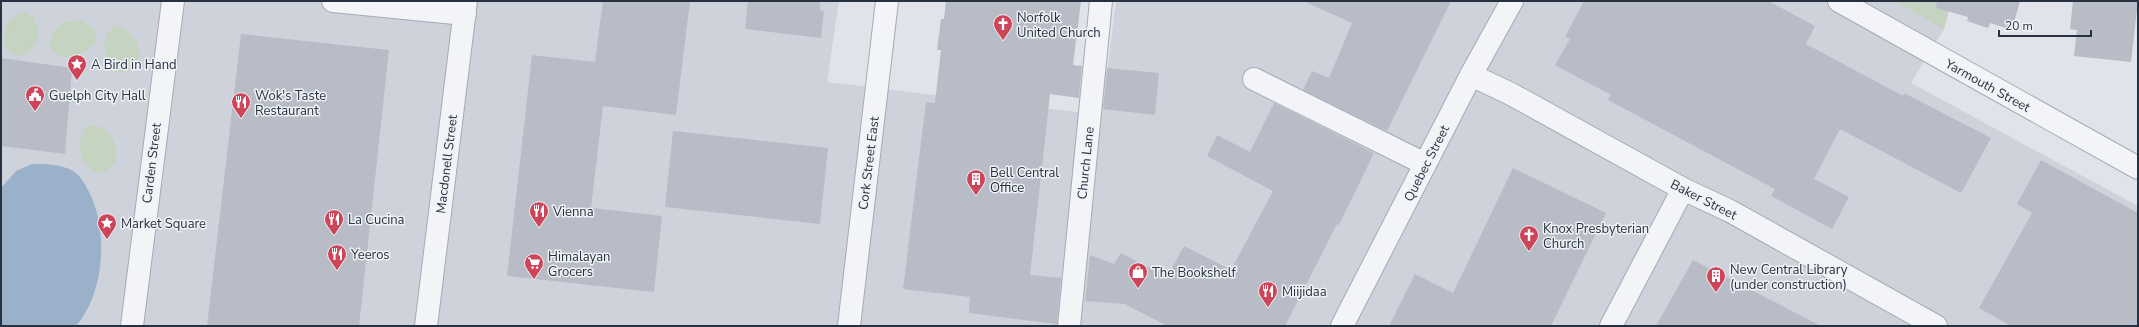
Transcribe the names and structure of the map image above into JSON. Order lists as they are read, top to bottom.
{
  "streets": {
    "street": [
      "Yarmouth Street",
      "Carden Street",
      "Cork Street East",
      "Church Lane",
      "Quebec Street",
      "Macdonell Street",
      "Baker Street"
    ]
  },
  "crossings": [
    ["Quebec Street", "Baker Street"]
  ],
  "places": {
    "church": ["Norfolk United Church", "Knox Presbyterian Church"],
    "place": ["A Bird in Hand", "Market Square"],
    "public building": ["Guelph City Hall"],
    "restaurant": [
      "Wok's Taste Restaurant",
      "Vienna",
      "La Cucina",
      "Yeeros",
      "Miijidaa"
    ],
    "building": ["Bell Central Office", "New Central Library (under construction)"],
    "supermarket": ["Himalayan Grocers"],
    "shop": ["The Bookshelf"]
  },
  "scale_bar": "20 m"
}
